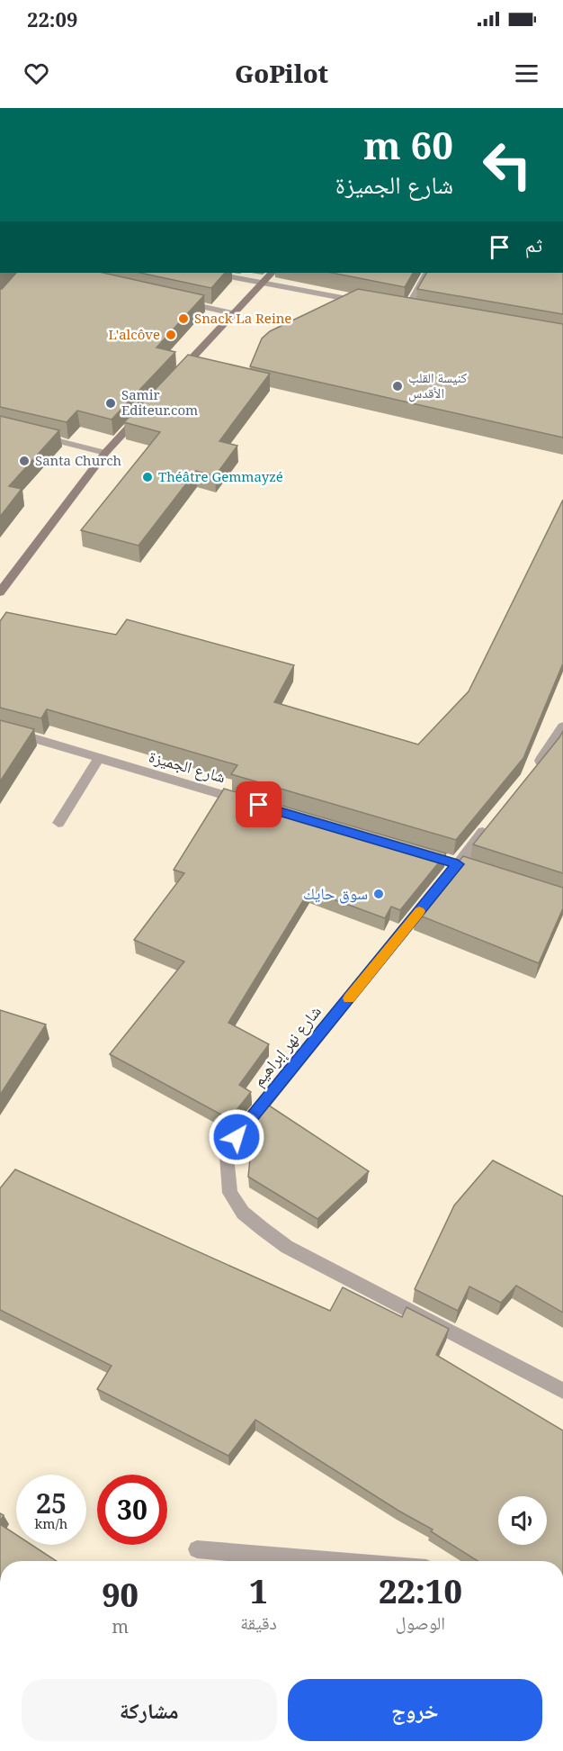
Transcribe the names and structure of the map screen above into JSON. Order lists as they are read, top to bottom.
{
  "streets": {
    "street": ["شارع الجميزة", "شارع نهر إبراهيم"]
  },
  "places": [
    "Snack La Reine",
    "L'alcôve",
    "كنيسة القلب الأقدس",
    "Samir Editeur.com",
    "Santa Church",
    "Théâtre Gemmayzé",
    "سوق حايك"
  ],
  "page": {
    "status": "22:09",
    "header": "GoPilot",
    "turn": ["60 m", "شارع الجميزة"],
    "then": "ثم",
    "speed": "25 km/h",
    "limit": "30",
    "eta": [
      "22:10",
      "الوصول",
      "1",
      "دقيقة",
      "90",
      "m"
    ],
    "buttons": ["خروج", "مشاركة"]
  }
}
